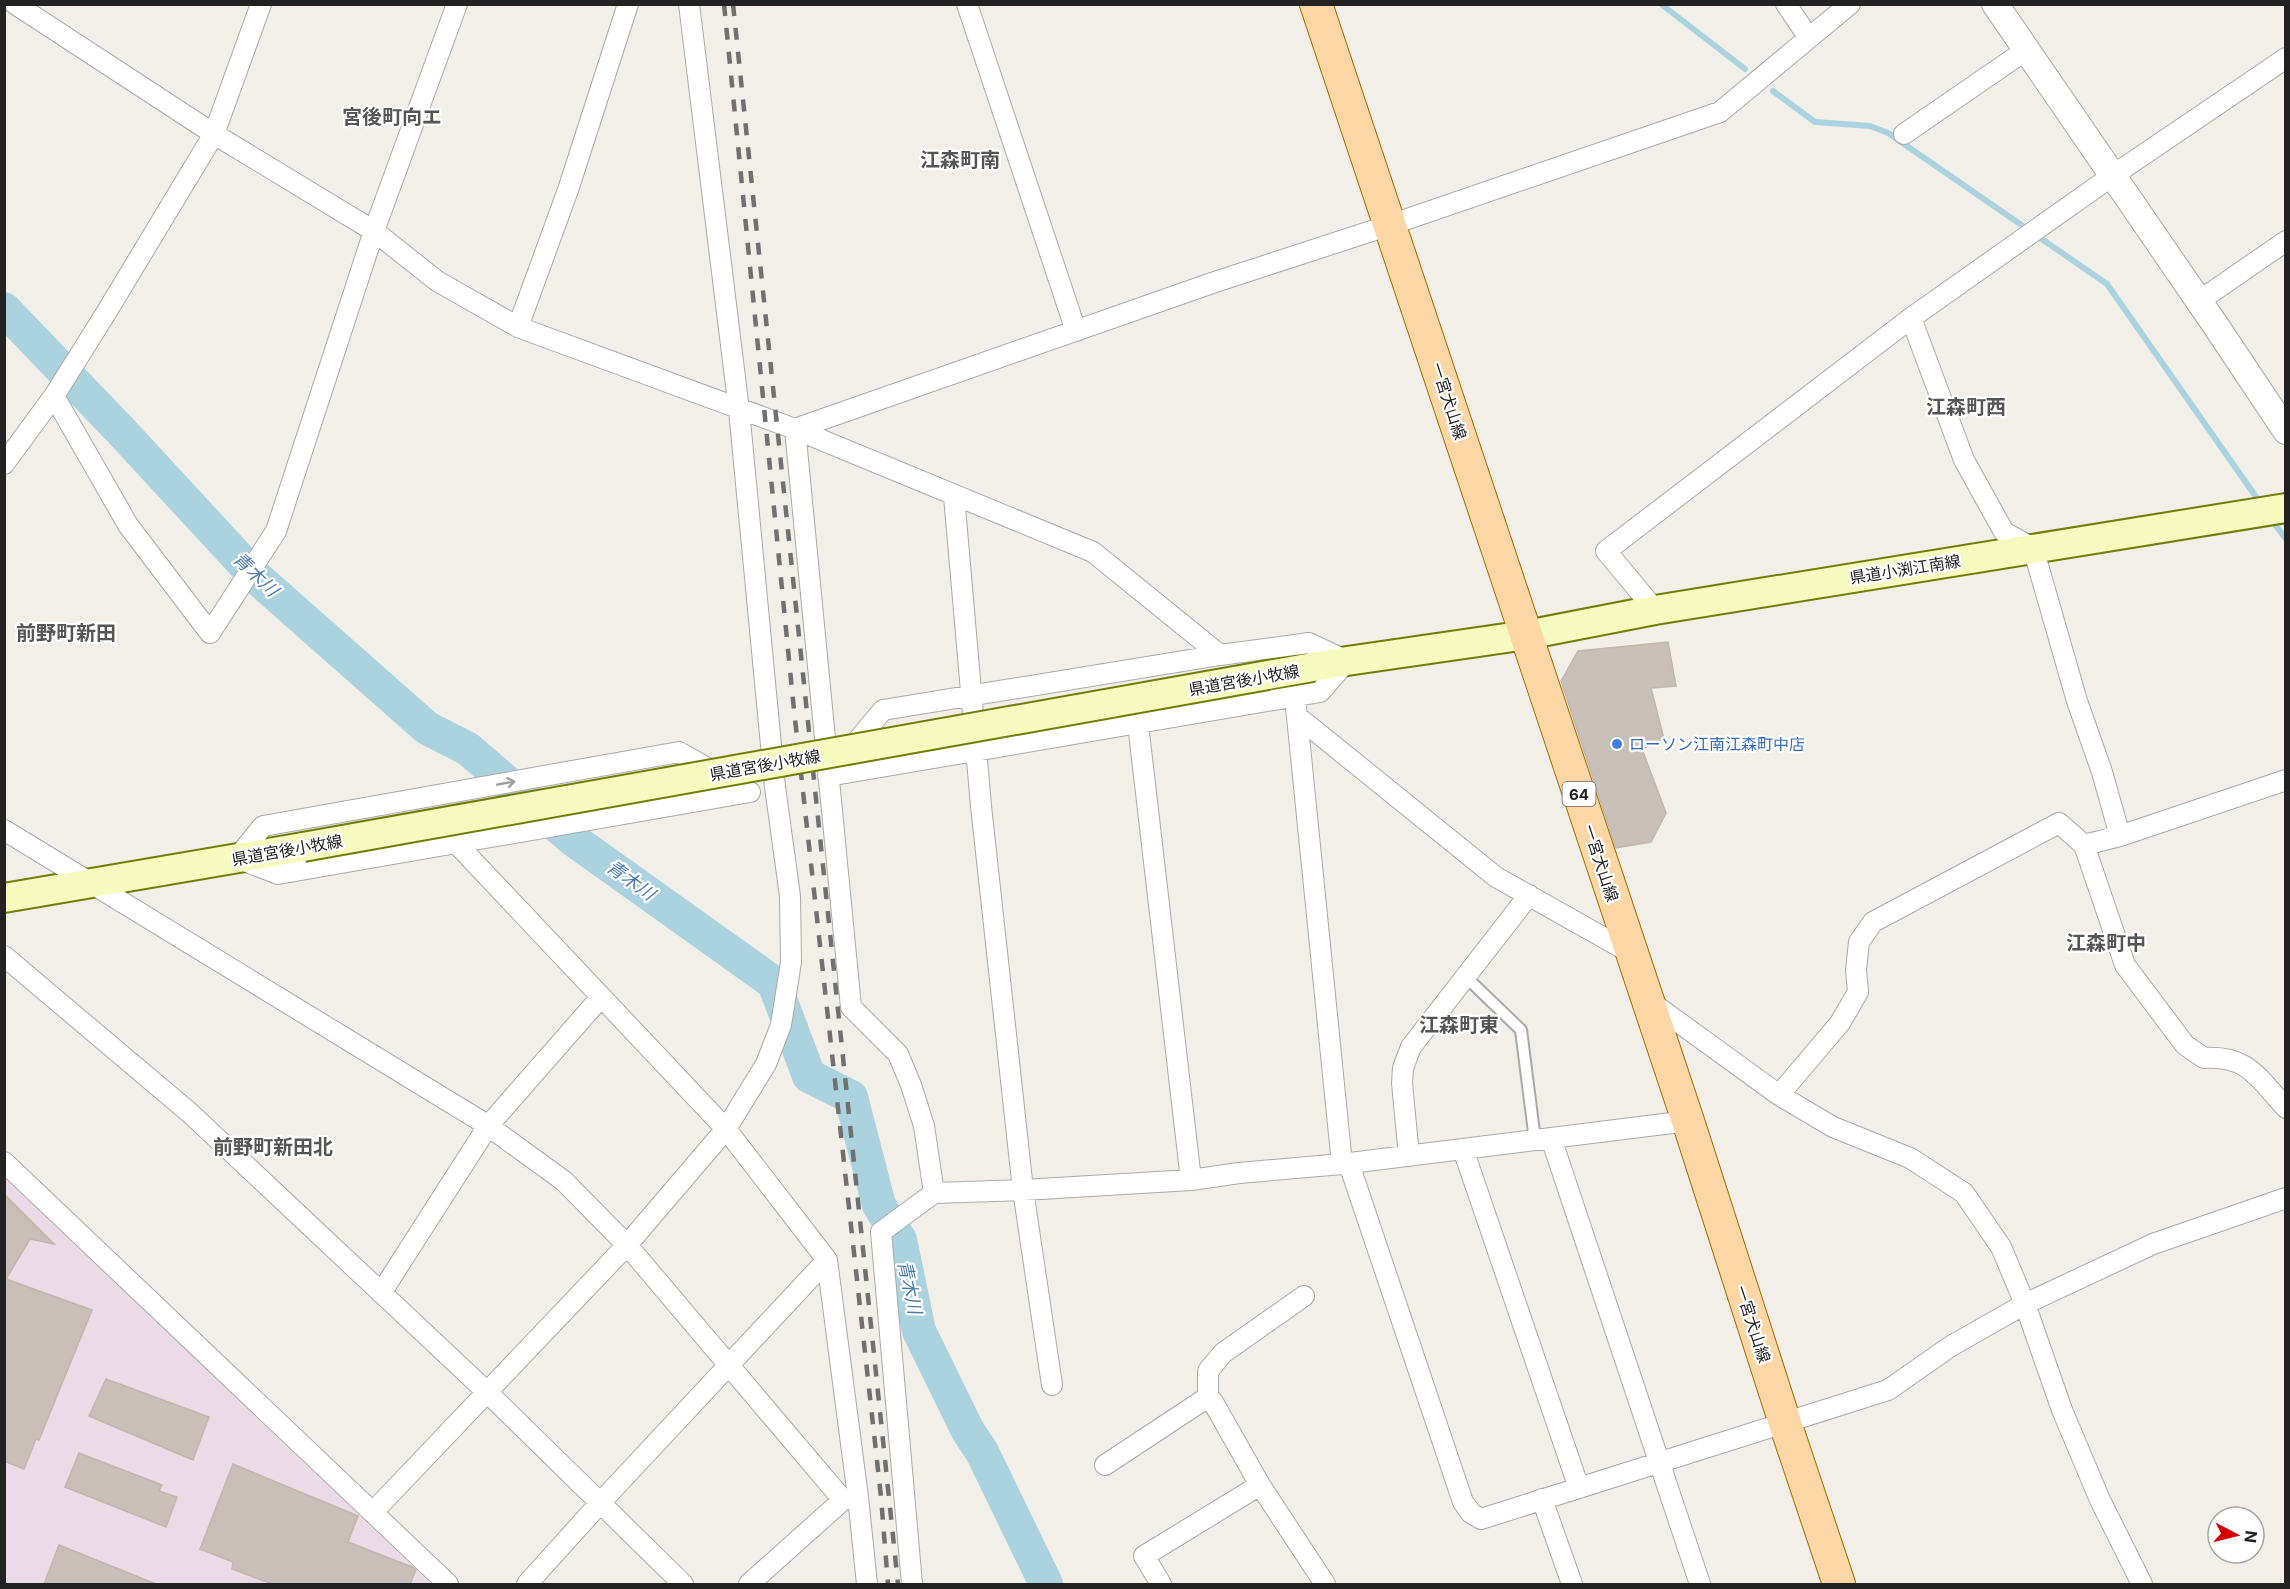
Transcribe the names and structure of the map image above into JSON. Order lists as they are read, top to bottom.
{
  "streets": {
    "main road": [
      "一宮犬山線",
      "県道小渕江南線",
      "県道宮後小牧線",
      "64"
    ]
  },
  "crossings": [
    ["一宮犬山線", "県道小渕江南線"],
    ["一宮犬山線", "県道宮後小牧線"],
    ["県道小渕江南線", "県道宮後小牧線"]
  ],
  "districts": [
    "宮後町向エ",
    "江森町南",
    "江森町西",
    "前野町新田",
    "江森町中",
    "江森町東",
    "前野町新田北"
  ],
  "water": ["青木川"],
  "places": ["ローソン江南江森町中店"],
  "north": "right"
}
